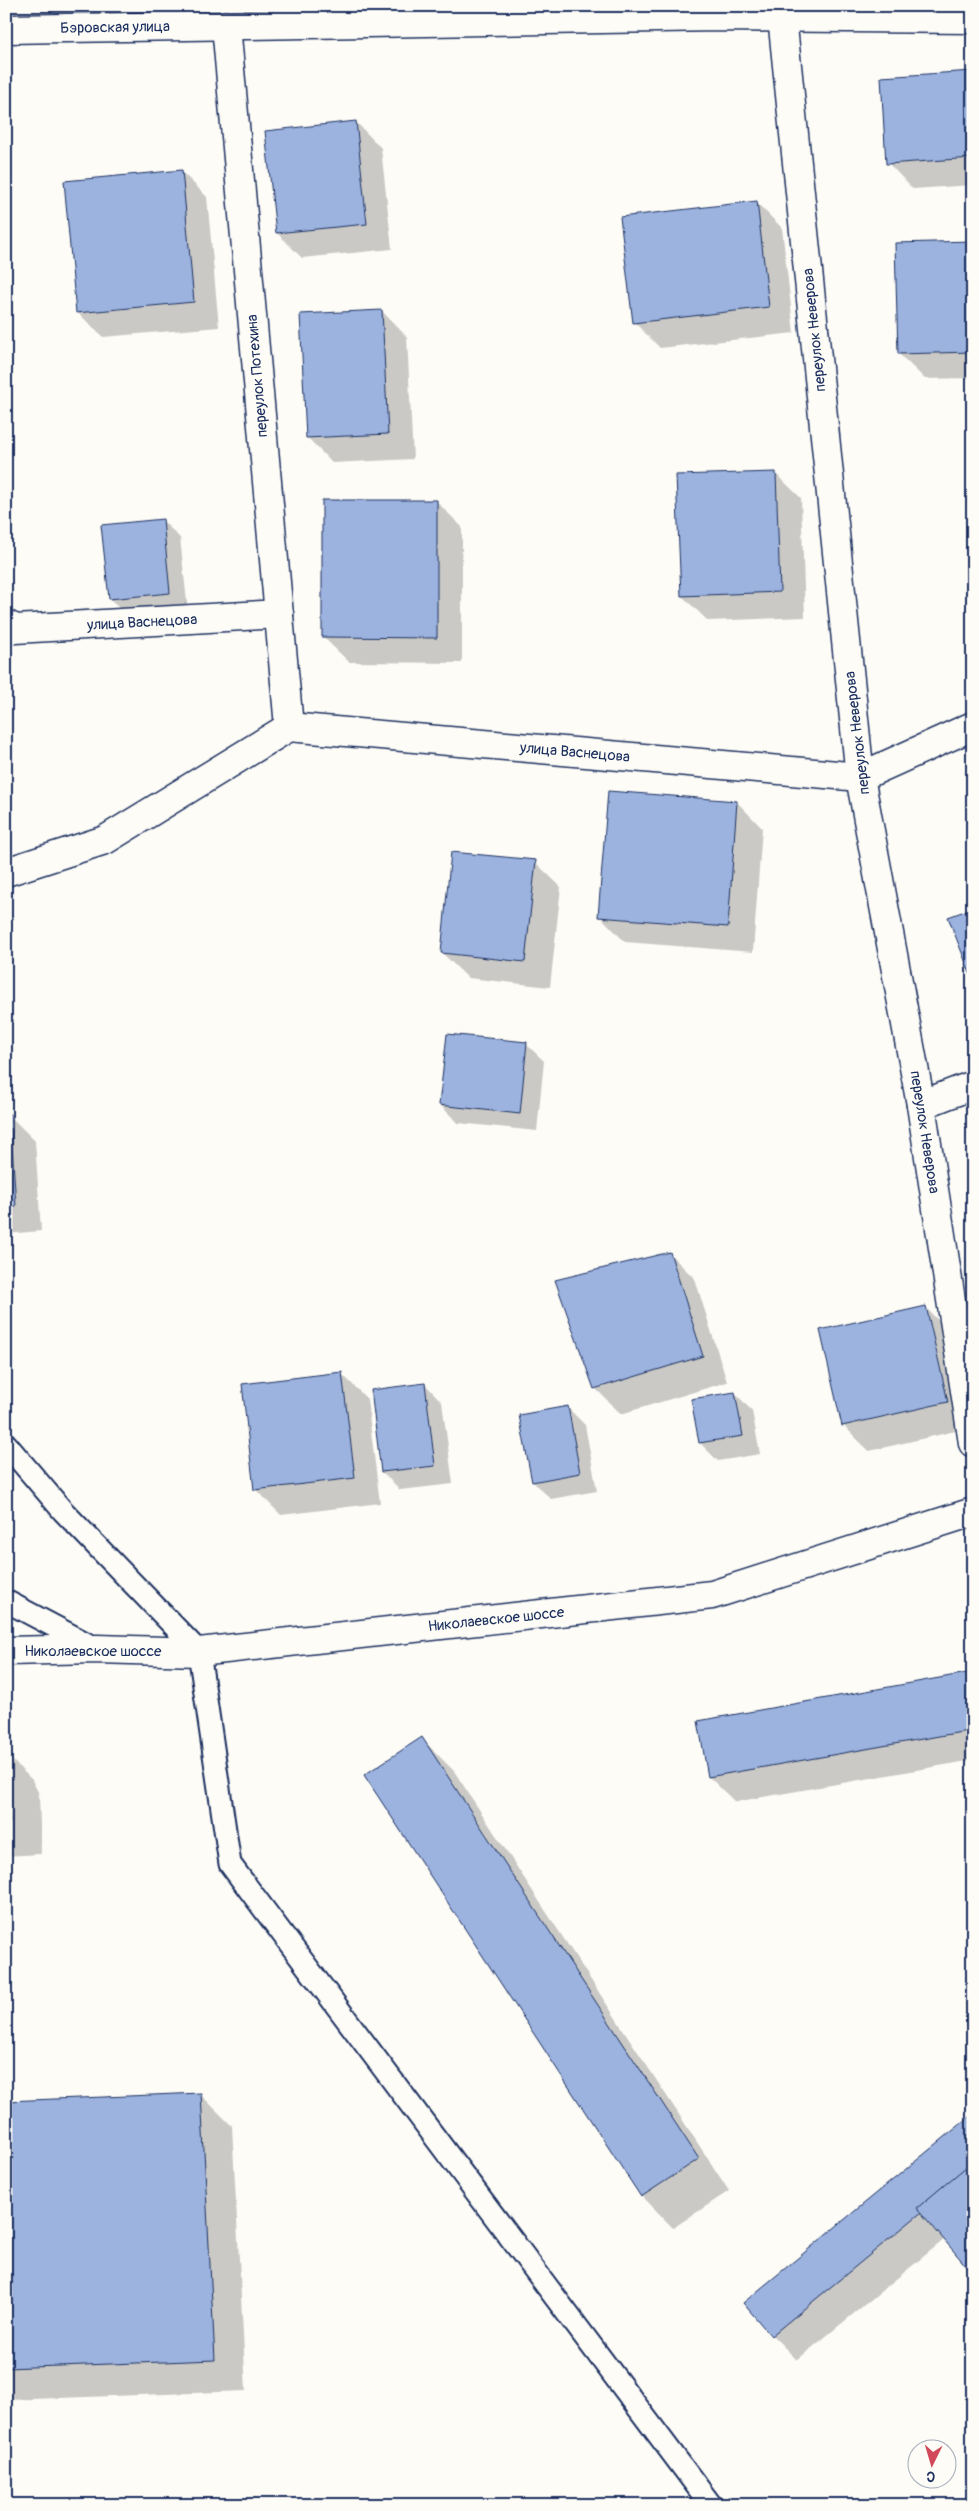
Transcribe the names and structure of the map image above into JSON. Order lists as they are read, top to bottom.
{
  "streets": {
    "street": [
      "Бэровская улица",
      "переулок Неверова",
      "переулок Потехина",
      "улица Васнецова",
      "Николаевское шоссе"
    ]
  },
  "crossings": [
    ["Бэровская улица", "переулок Неверова"],
    ["Бэровская улица", "переулок Потехина"],
    ["переулок Неверова", "улица Васнецова"],
    ["переулок Потехина", "улица Васнецова"]
  ],
  "north": "bottom"
}
